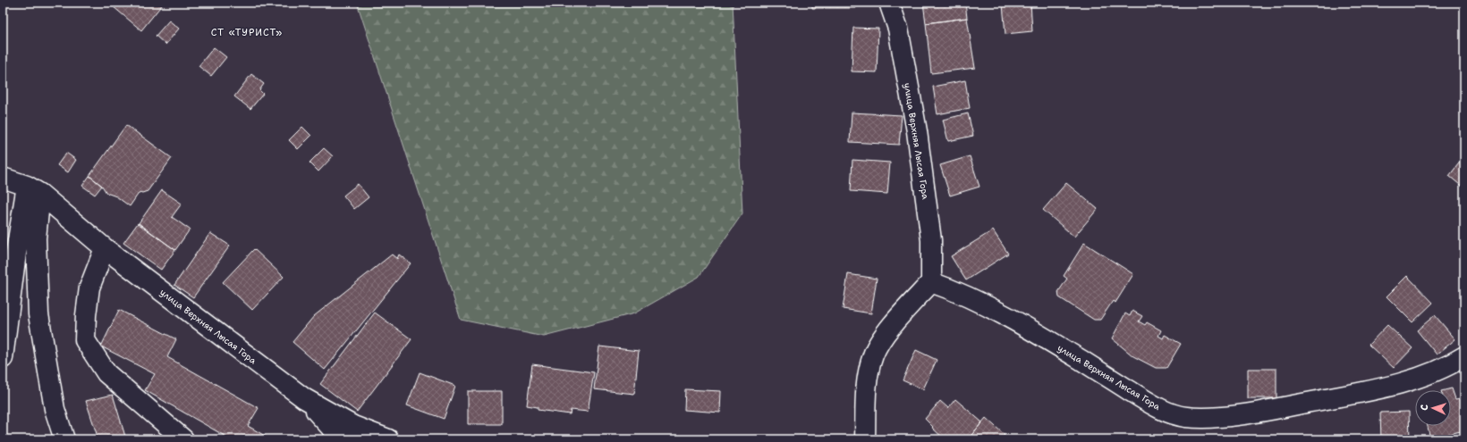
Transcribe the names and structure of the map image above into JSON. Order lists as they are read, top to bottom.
{
  "streets": {
    "street": ["улица Верхняя Лысая Гора"]
  },
  "districts": ["СТ «ТУРИСТ»"],
  "north": "left"
}
